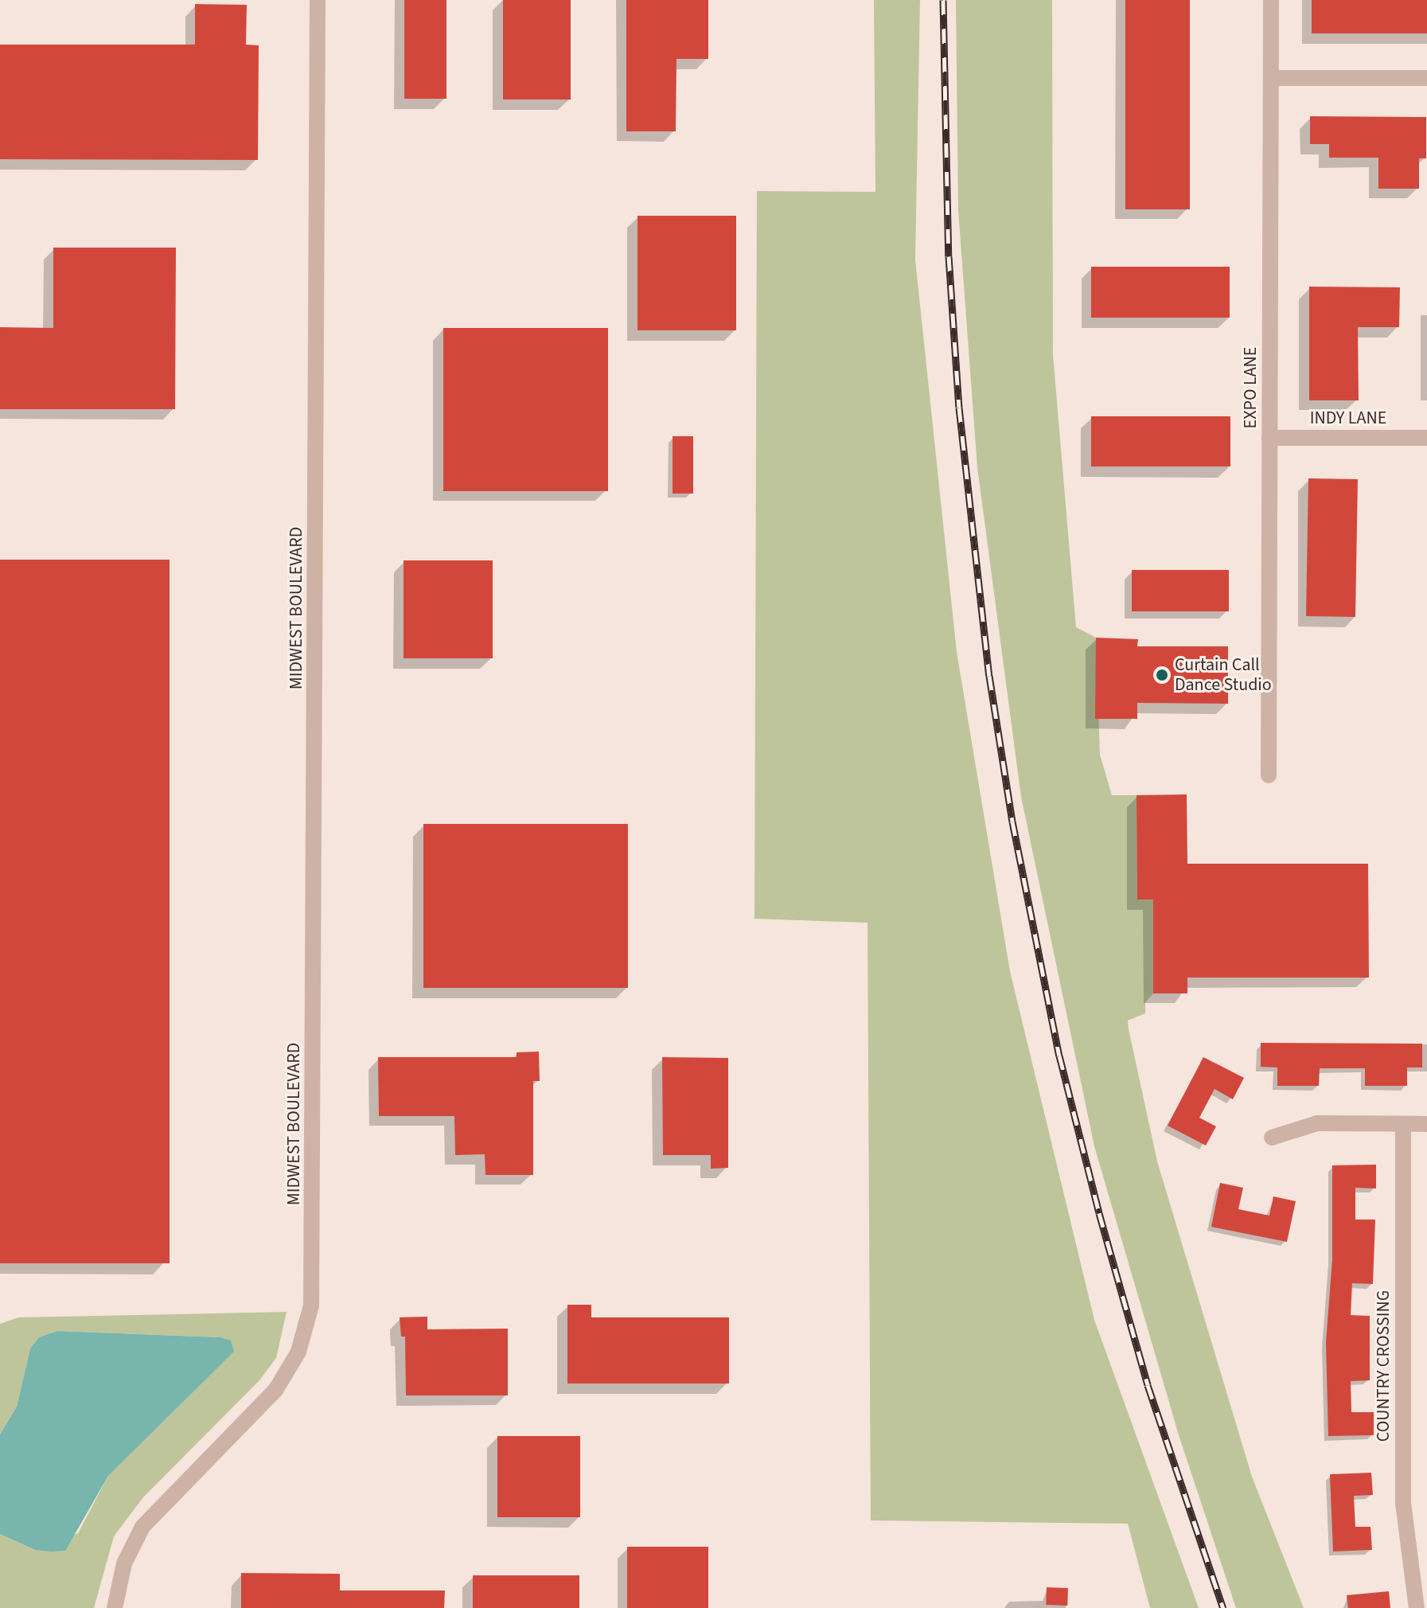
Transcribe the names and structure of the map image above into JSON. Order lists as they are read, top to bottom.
{
  "streets": {
    "street": [
      "EXPO LANE",
      "INDY LANE",
      "MIDWEST BOULEVARD",
      "COUNTRY CROSSING"
    ]
  },
  "crossings": [
    ["EXPO LANE", "INDY LANE"]
  ],
  "places": ["Curtain Call Dance Studio"]
}
